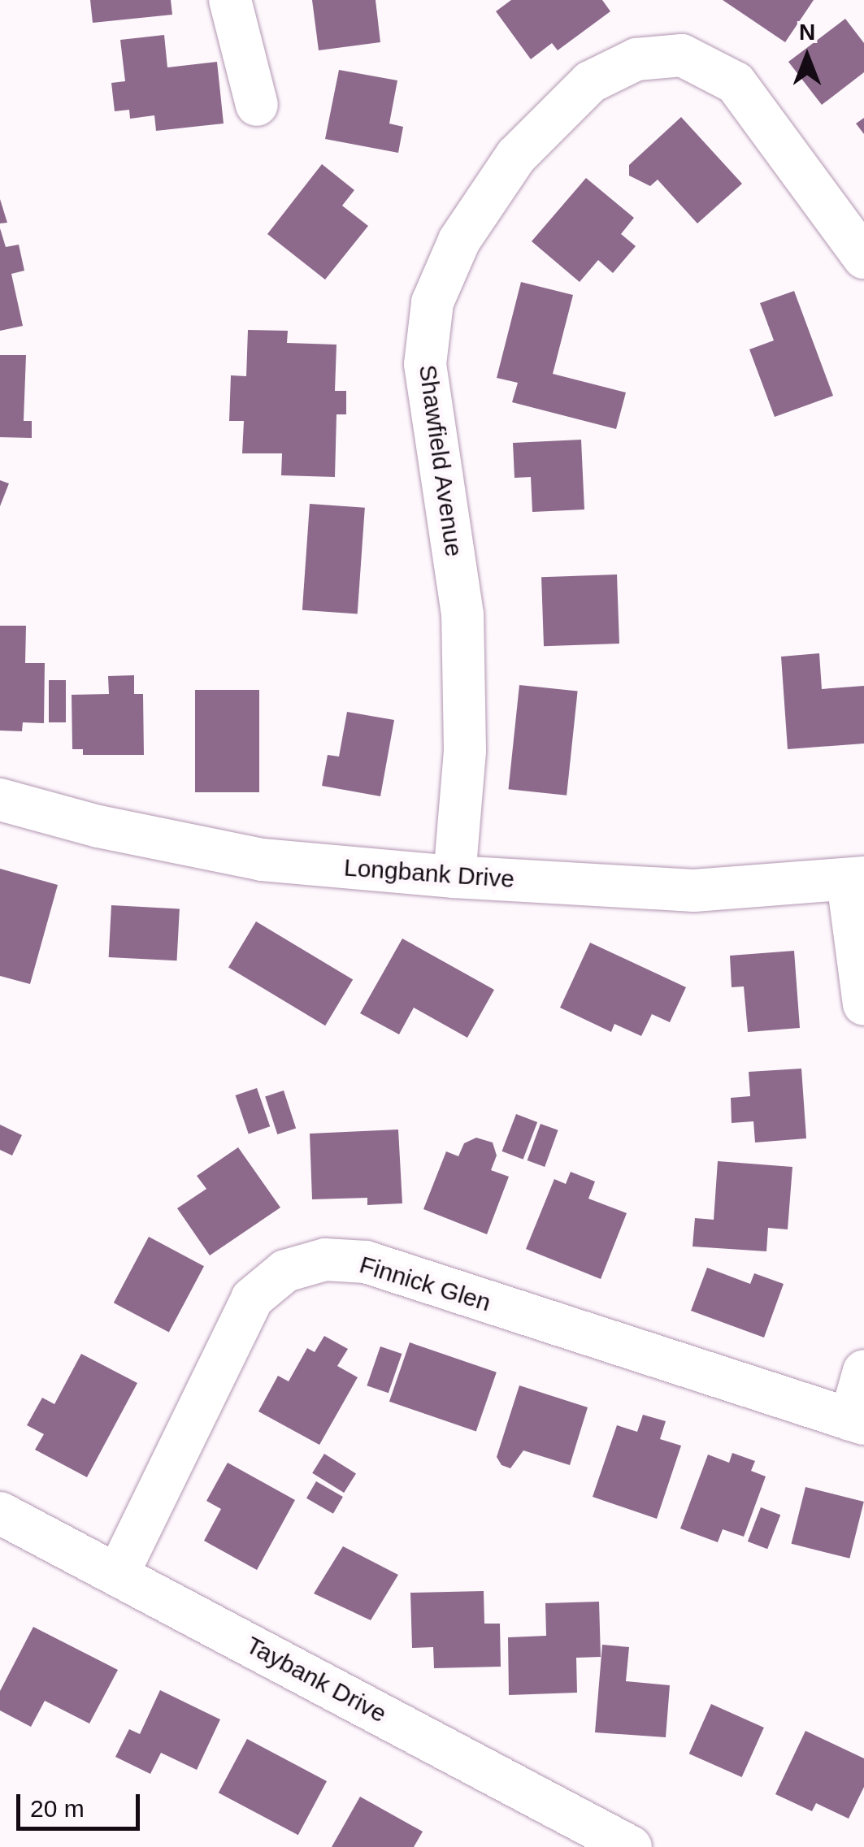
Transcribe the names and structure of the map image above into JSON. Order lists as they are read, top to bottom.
{
  "streets": {
    "street": [
      "Shawfield Avenue",
      "Longbank Drive",
      "Finnick Glen",
      "Taybank Drive"
    ]
  },
  "crossings": [
    ["Shawfield Avenue", "Longbank Drive"],
    ["Finnick Glen", "Taybank Drive"]
  ],
  "scale_bar": "20 m",
  "north": "top"
}
